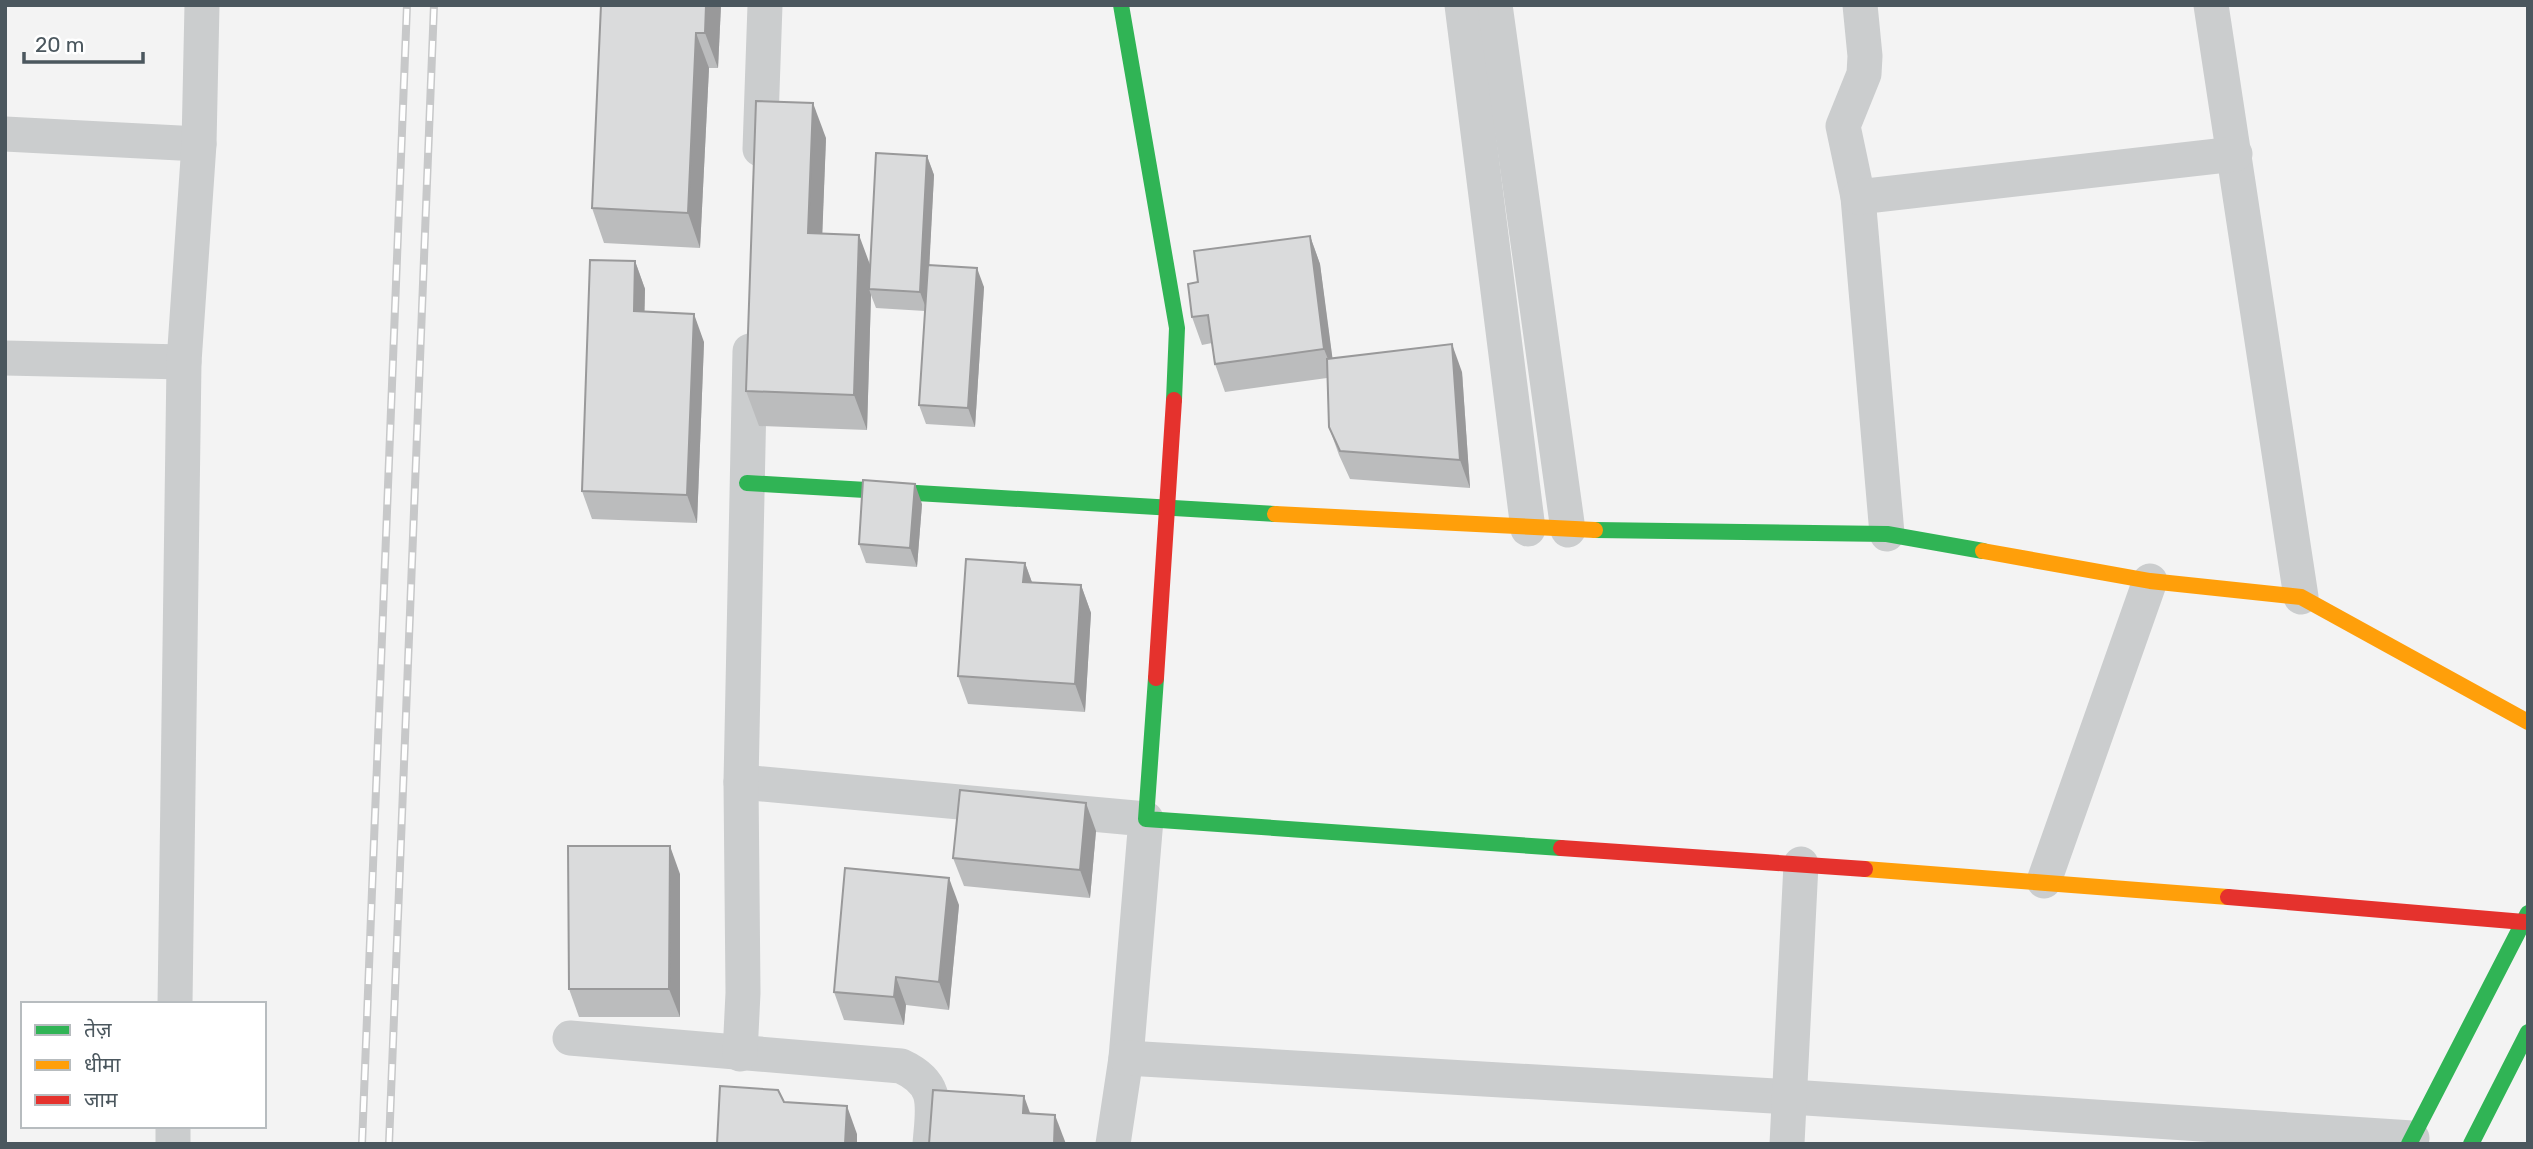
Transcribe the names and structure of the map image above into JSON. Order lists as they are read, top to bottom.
{
  "legend": ["तेज़", "धीमा", "जाम"],
  "scale_bar": "20 m"
}
